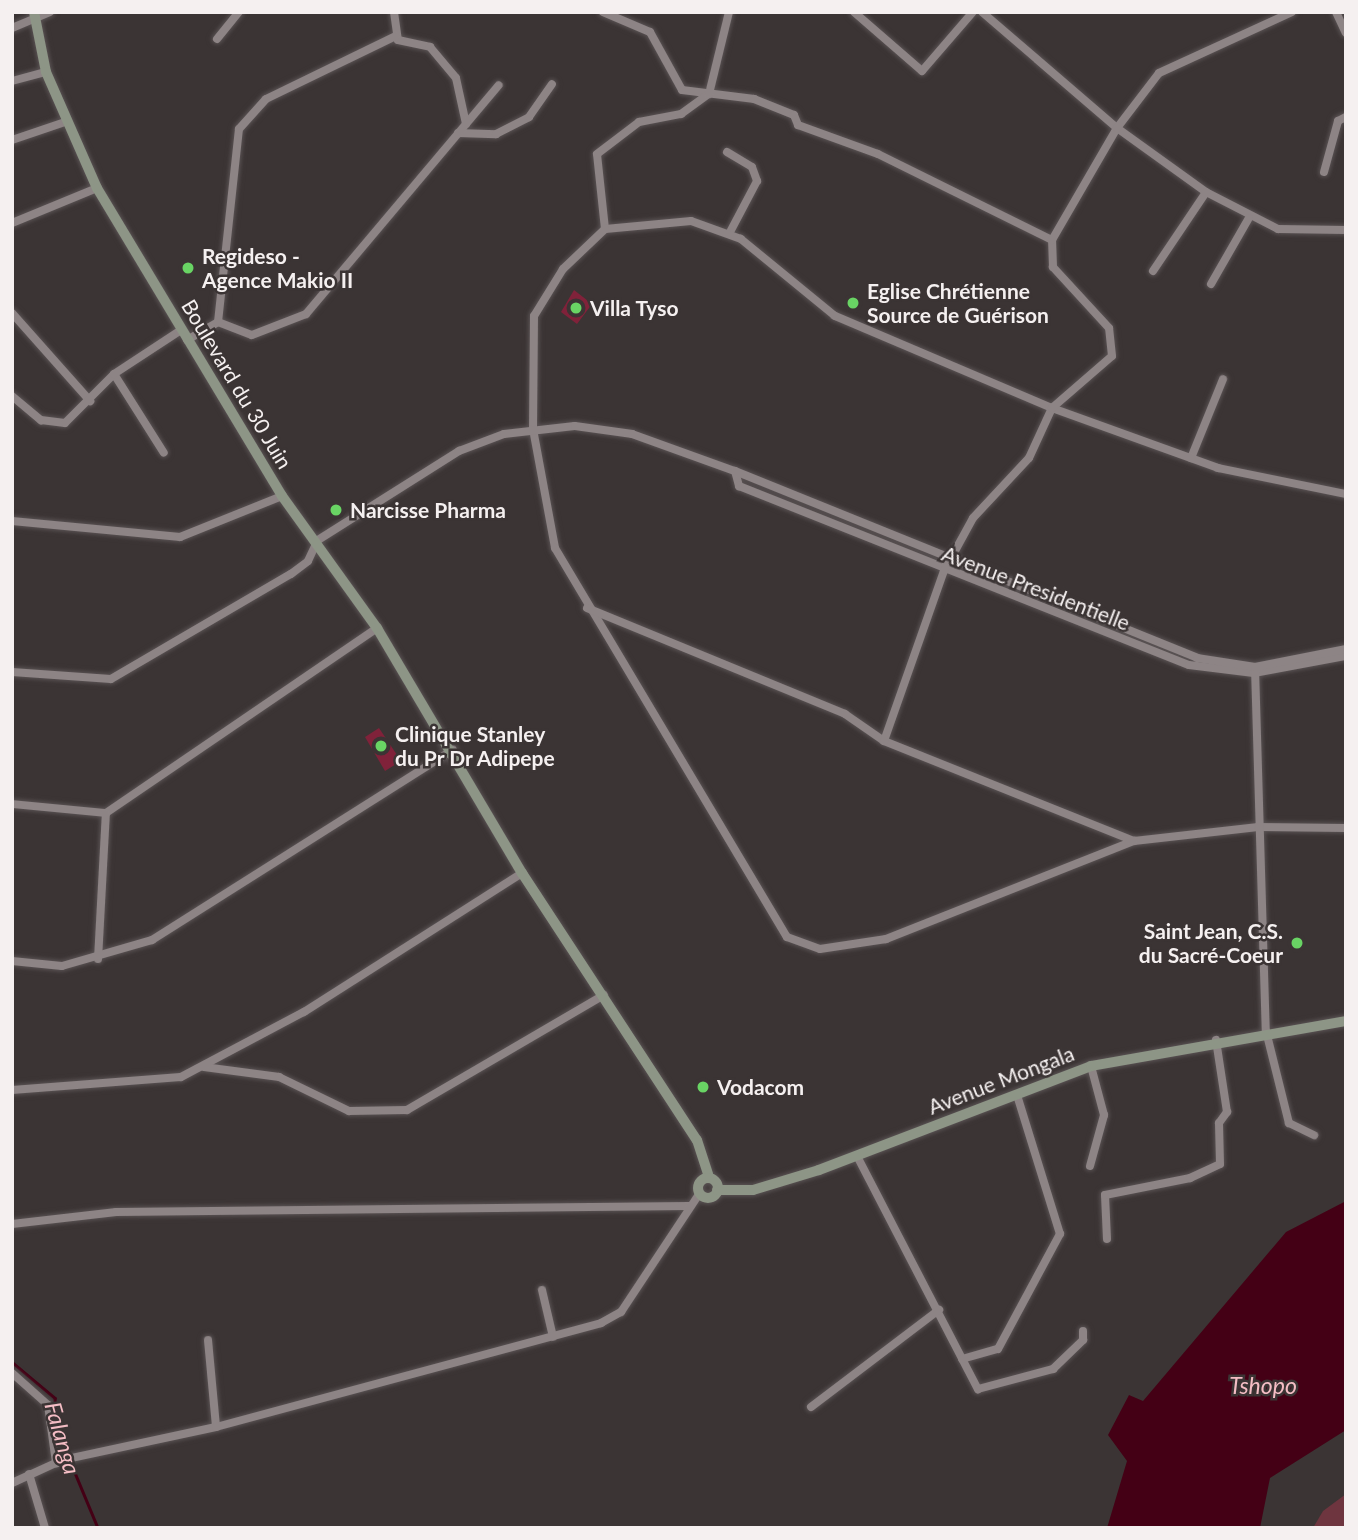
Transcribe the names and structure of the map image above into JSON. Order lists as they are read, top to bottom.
{
  "streets": {
    "street": ["Boulevard du 30 Juin", "Avenue Presidentielle", "Avenue Mongala"]
  },
  "crossings": [
    ["Boulevard du 30 Juin", "Avenue Presidentielle"],
    ["Boulevard du 30 Juin", "Avenue Mongala"]
  ],
  "water": ["Tshopo", "Falanga"],
  "places": [
    "Regideso - Agence Makio II",
    "Eglise Chrétienne Source de Guérison",
    "Villa Tyso",
    "Narcisse Pharma",
    "Clinique Stanley du Pr Dr Adipepe",
    "Saint Jean, C.S. du Sacré-Coeur",
    "Vodacom"
  ]
}
